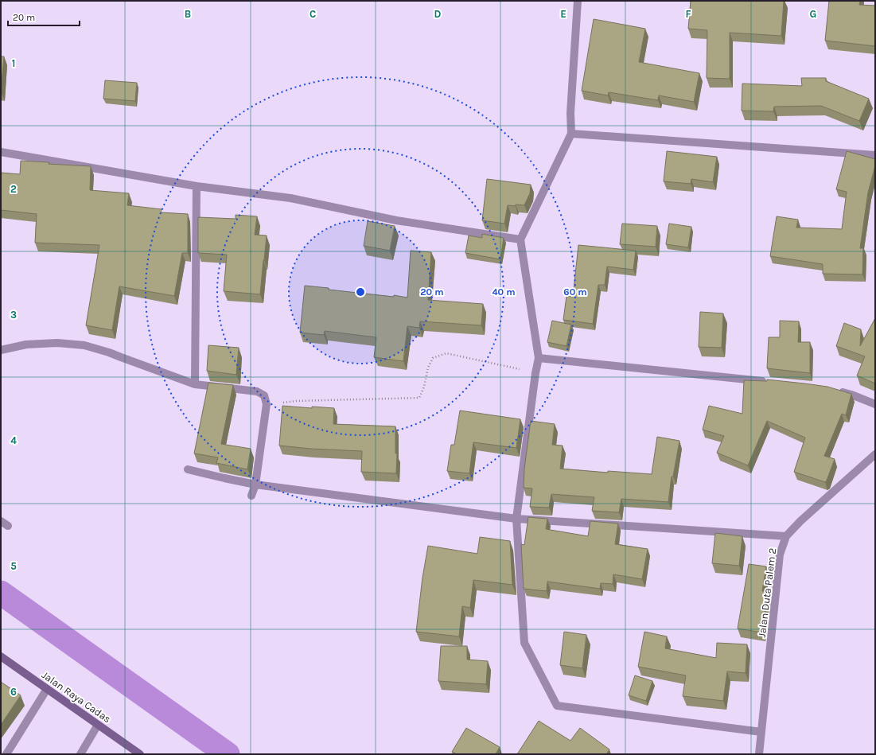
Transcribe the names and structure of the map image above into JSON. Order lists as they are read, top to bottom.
{
  "streets": {
    "street": ["Jalan Duta Palem 2", "Jalan Raya Cadas"]
  },
  "scale_bar": "20 m",
  "grid": {
    "columns": [
      "B",
      "C",
      "D",
      "E",
      "F",
      "G"
    ],
    "rows": [
      "1",
      "2",
      "3",
      "4",
      "5",
      "6"
    ]
  },
  "rings": ["20 m", "40 m", "60 m"]
}
